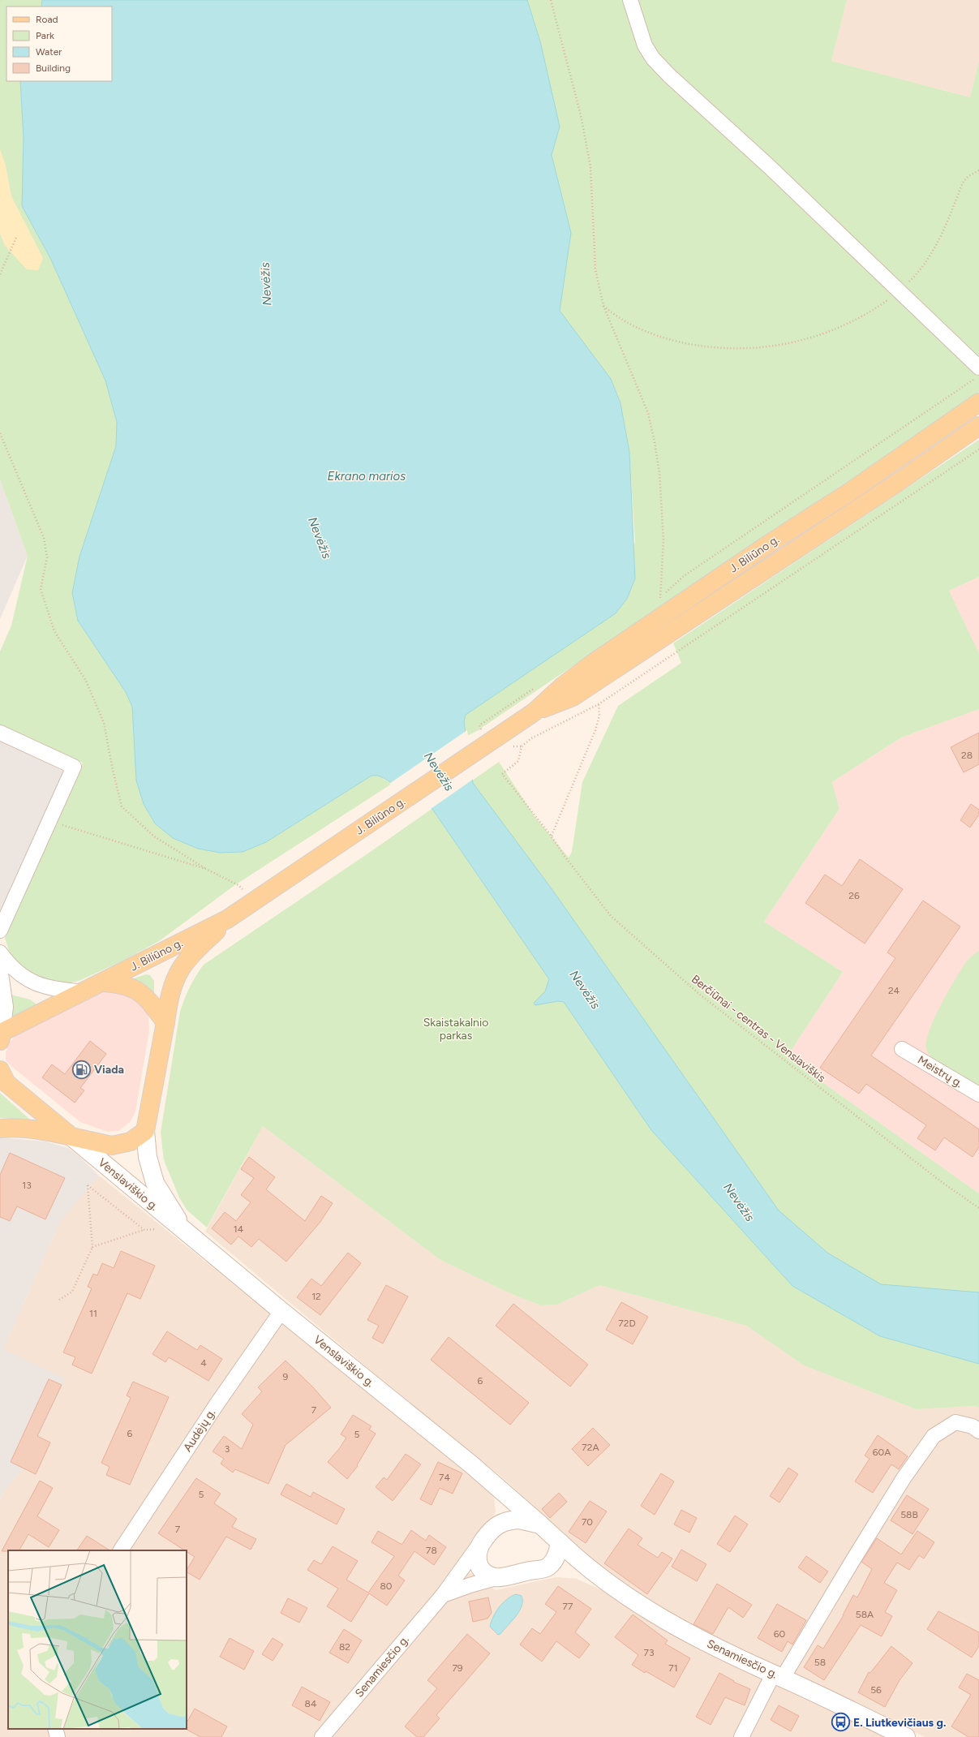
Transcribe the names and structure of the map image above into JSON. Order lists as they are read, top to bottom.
{
  "streets": {
    "main road": ["J. Biliūno g.", "Venslaviškio g.", "Senamiesčio g."],
    "street": ["Meistrų g.", "Audėjų g."],
    "path": ["Berčiūnai - centras - Venslaviškis"]
  },
  "crossings": [
    ["J. Biliūno g.", "Venslaviškio g."],
    ["Venslaviškio g.", "Audėjų g."],
    ["Venslaviškio g.", "Senamiesčio g."]
  ],
  "water": ["Nevėžis", "Ekrano marios"],
  "parks": ["Skaistakalnio parkas"],
  "places": {
    "fuel station": ["Viada"],
    "bus stop": ["E. Liutkevičiaus g."]
  },
  "house_numbers": [
    "28",
    "26",
    "24",
    "13",
    "14",
    "12",
    "11",
    "72D",
    "4",
    "9",
    "6",
    "7",
    "6",
    "5",
    "72A",
    "3",
    "60A",
    "74",
    "5",
    "58B",
    "70",
    "7",
    "78",
    "80",
    "77",
    "58A",
    "60",
    "82",
    "73",
    "58",
    "79",
    "71",
    "56",
    "84"
  ],
  "legend": [
    "Road",
    "Park",
    "Water",
    "Building"
  ]
}
